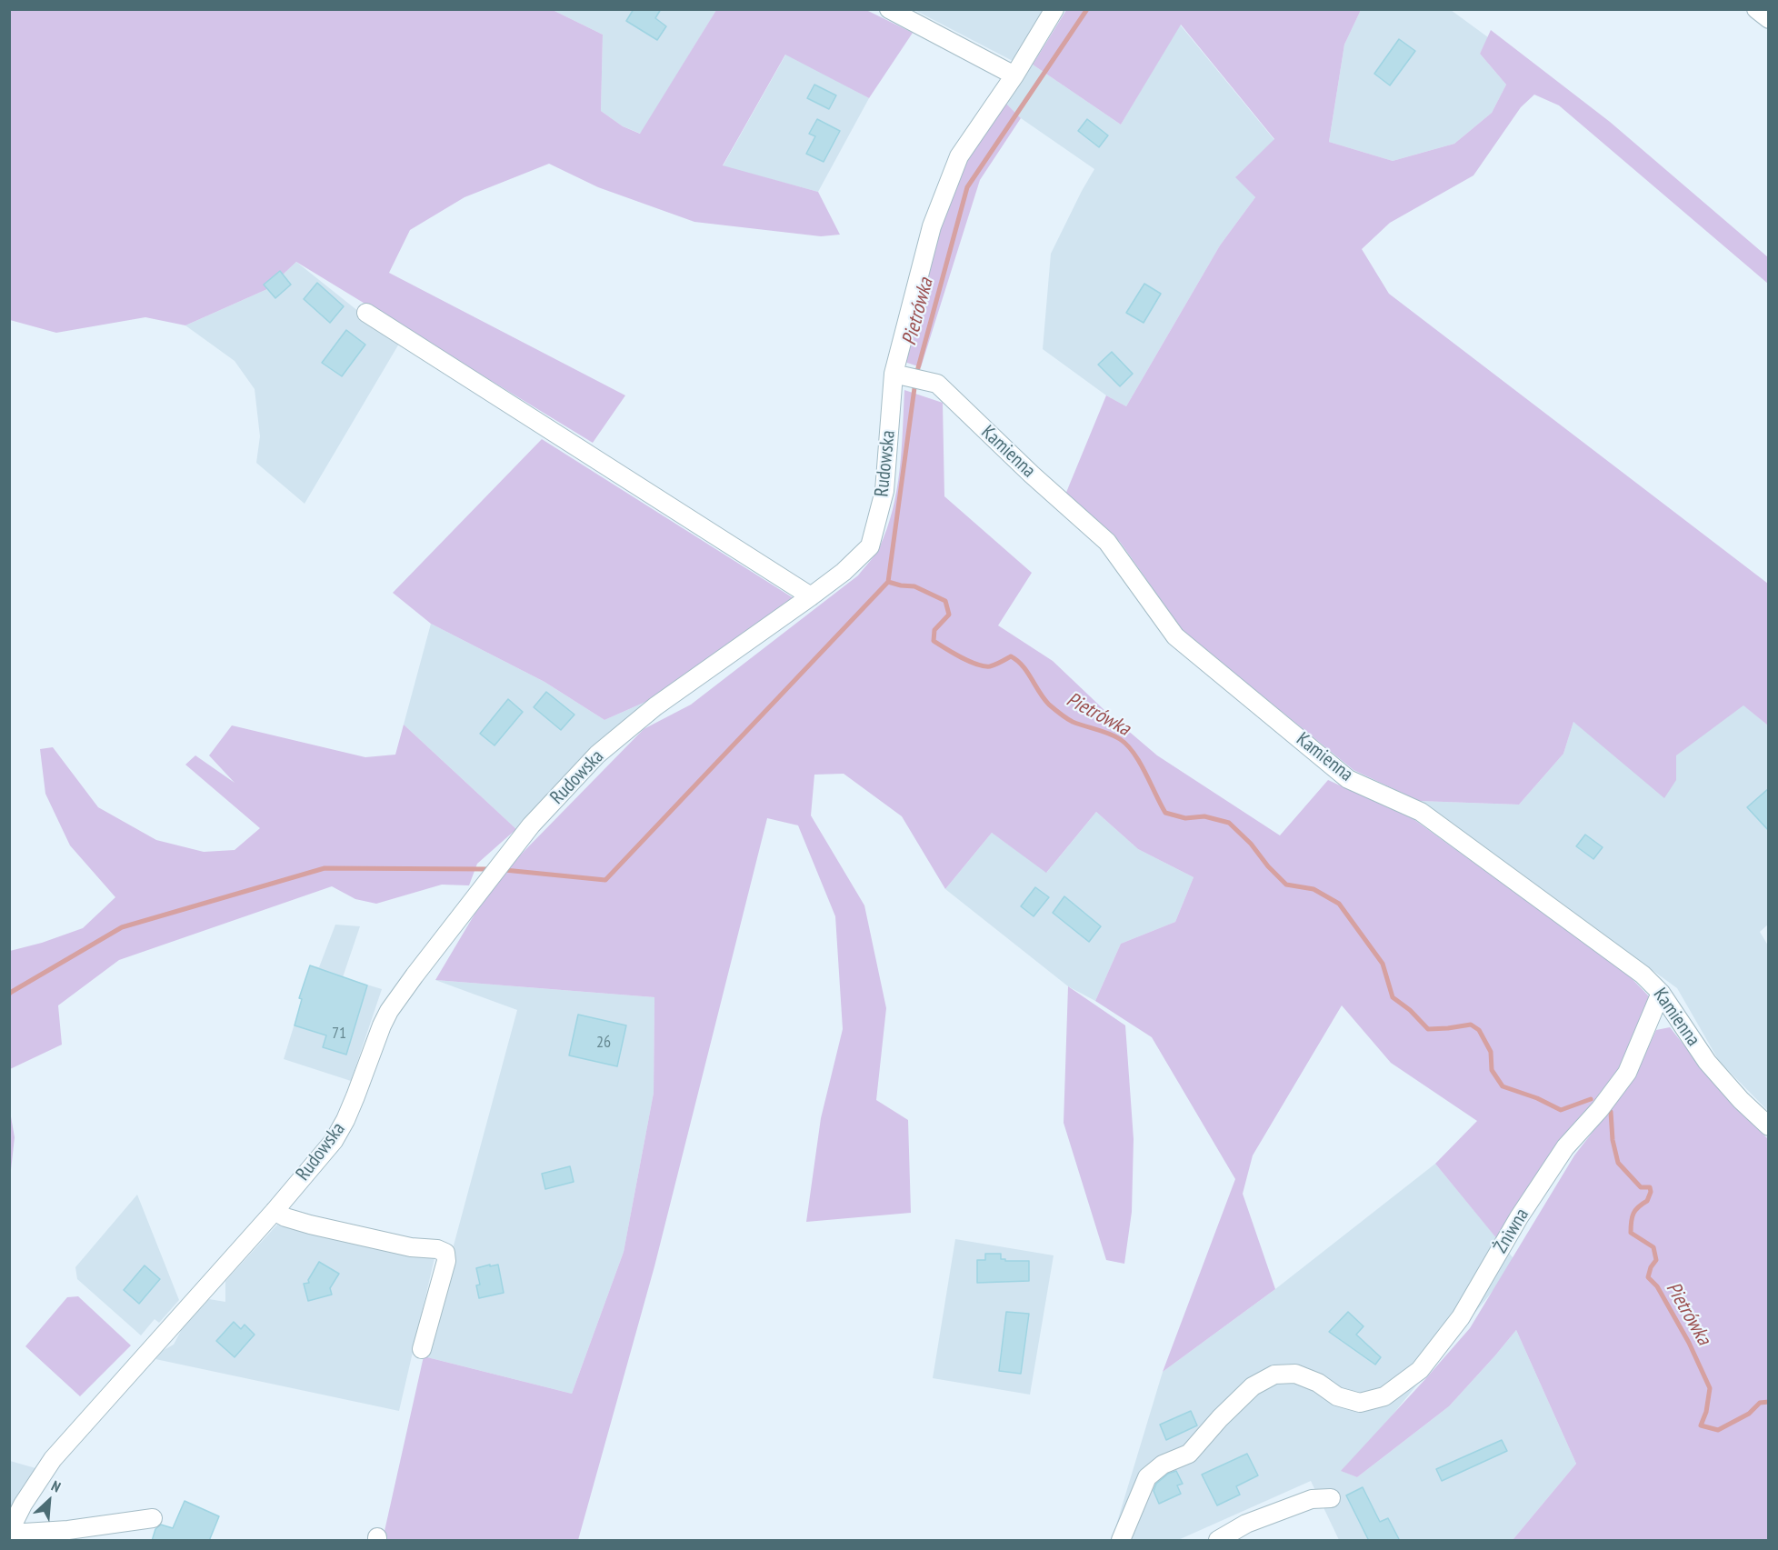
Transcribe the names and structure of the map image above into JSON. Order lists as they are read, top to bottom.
{
  "streets": {
    "street": ["Kamienna", "Rudowska", "Żniwna"]
  },
  "crossings": [
    ["Kamienna", "Rudowska"],
    ["Kamienna", "Żniwna"]
  ],
  "water": ["Pietrówka"],
  "house_numbers": ["71", "26"],
  "north": "top right"
}
